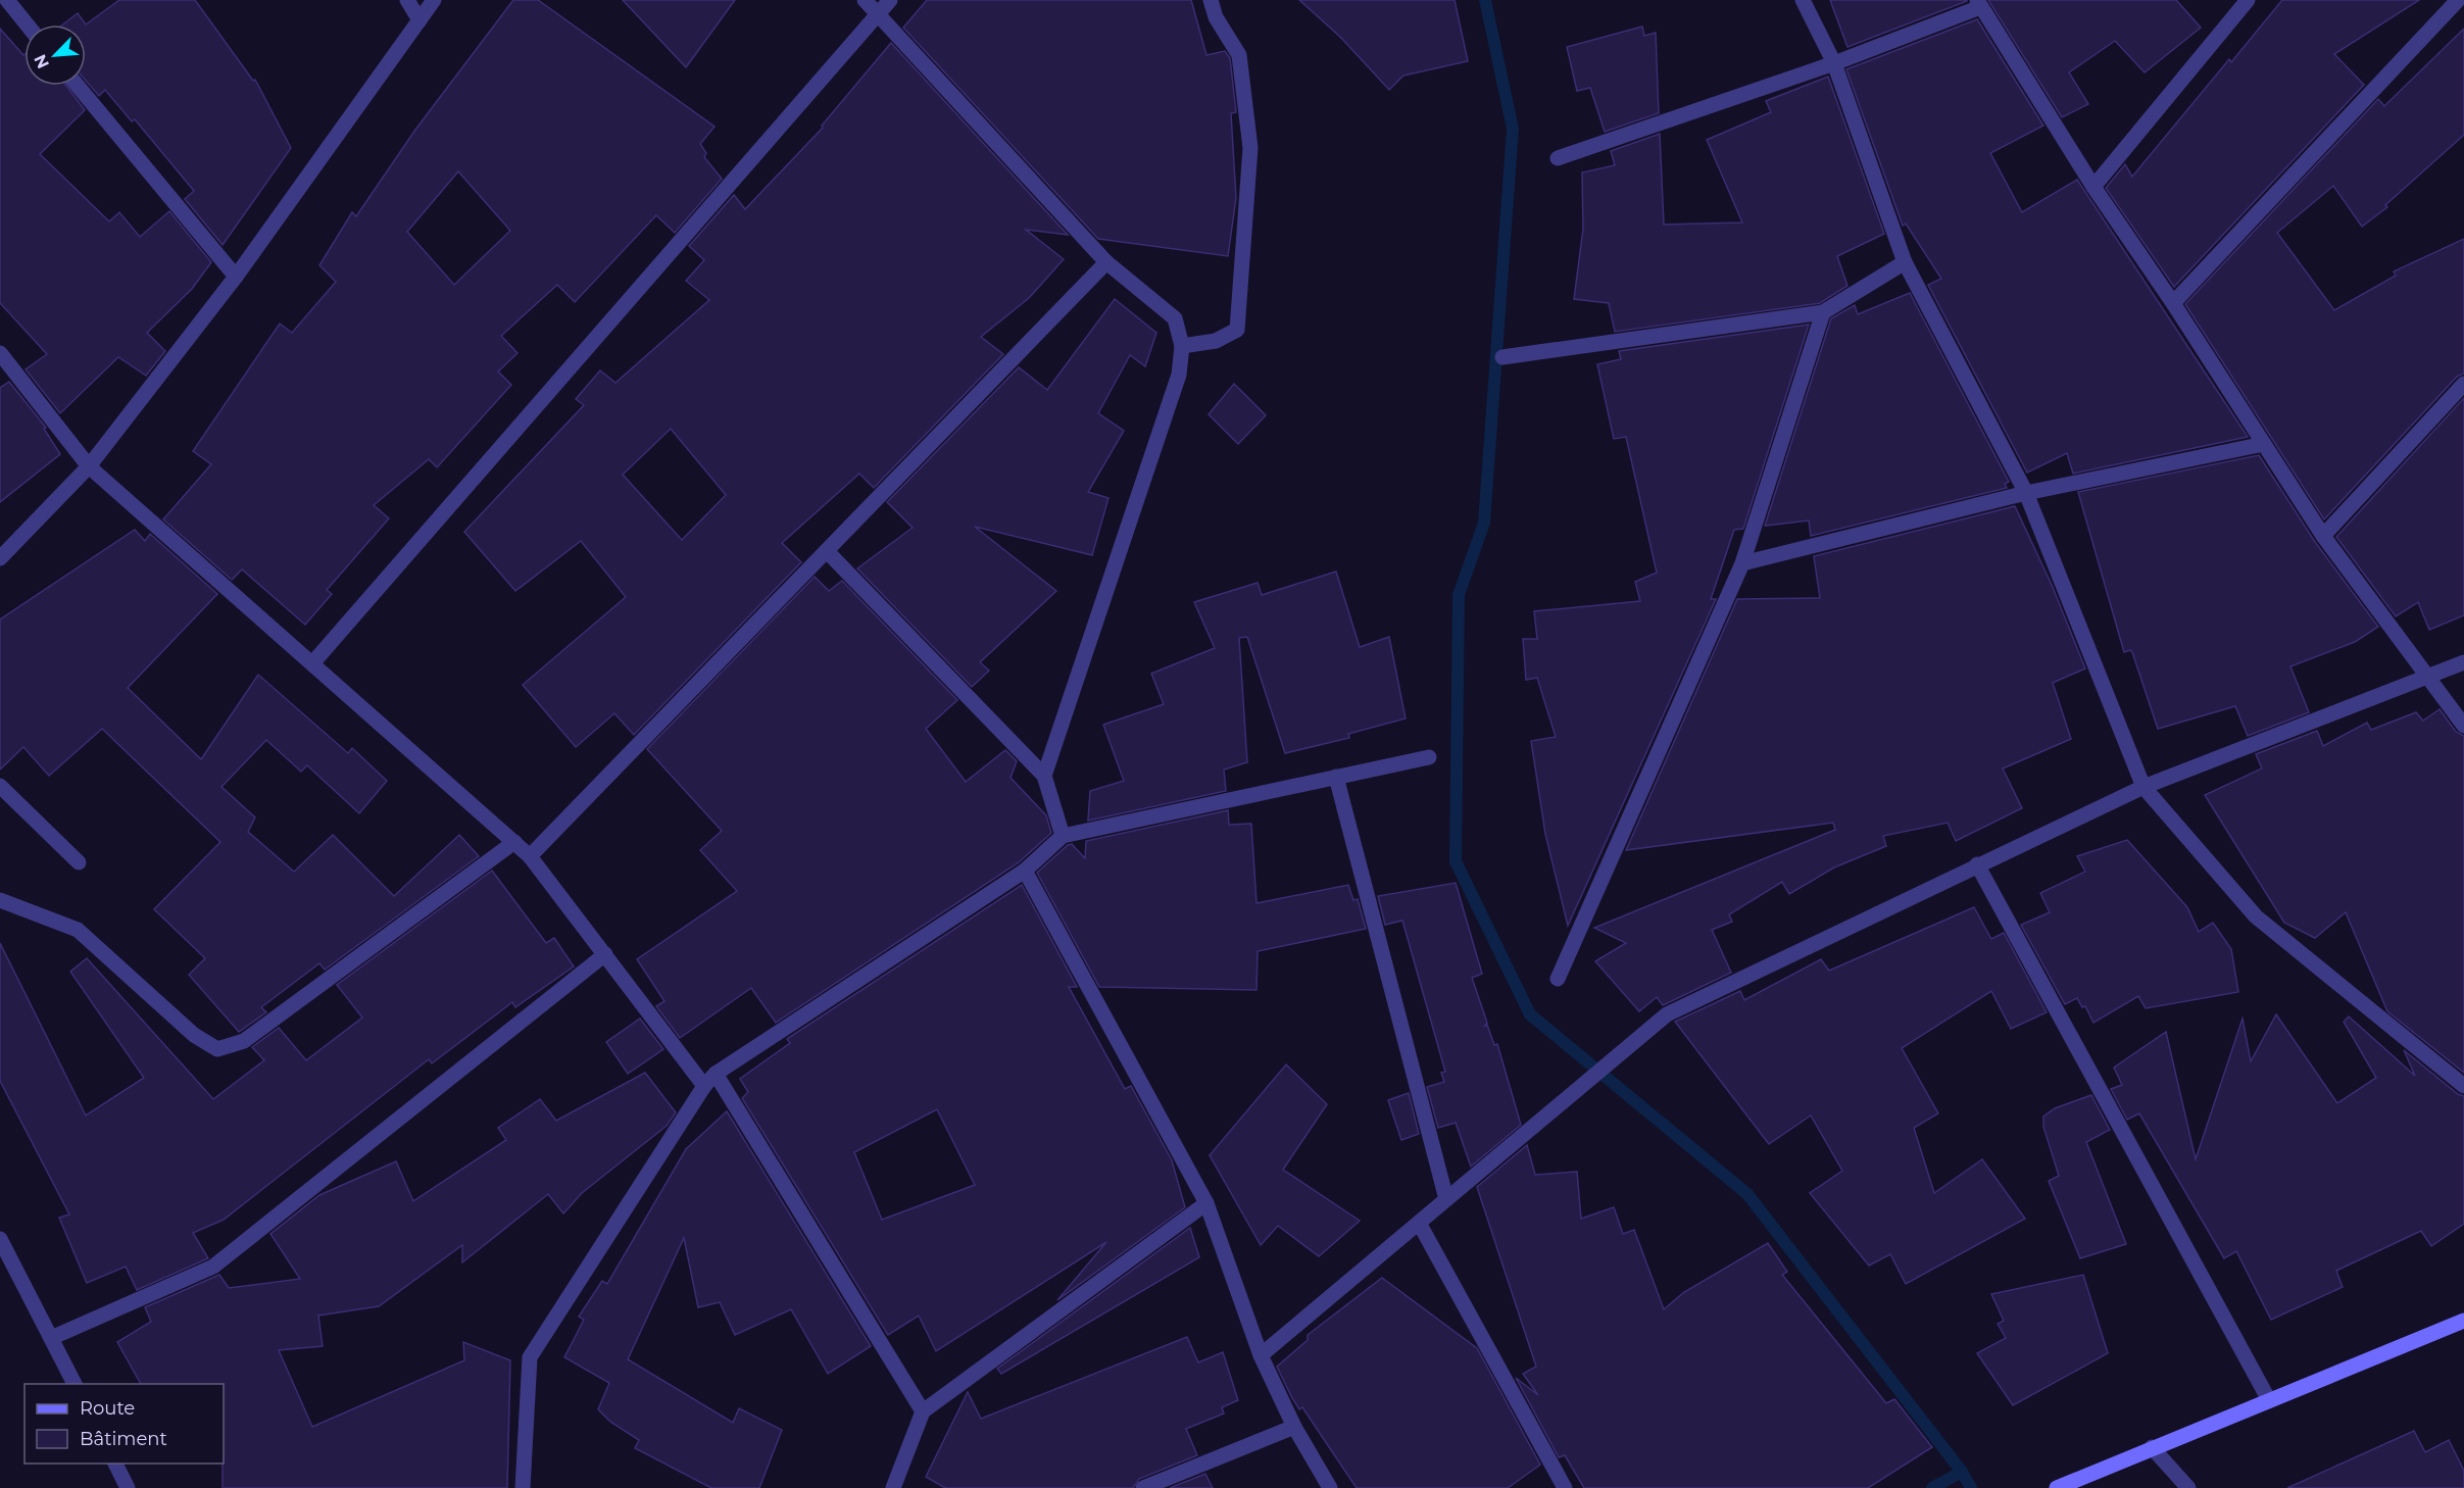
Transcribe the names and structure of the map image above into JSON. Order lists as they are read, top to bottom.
{
  "legend": ["Route", "Bâtiment"],
  "north": "bottom left"
}
